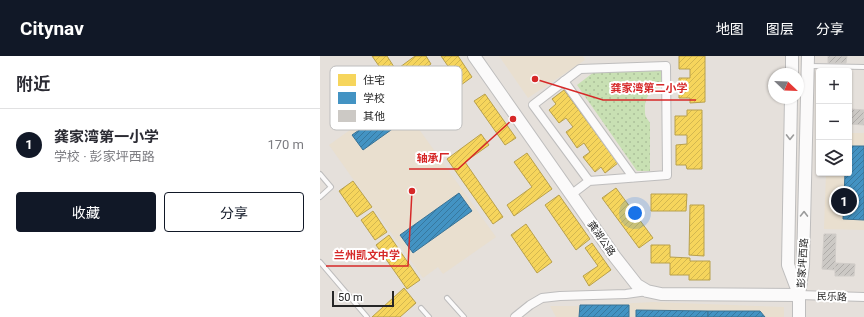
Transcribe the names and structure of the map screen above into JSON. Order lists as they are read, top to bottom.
{
  "streets": {
    "main road": ["龚湖公路", "彭家坪西路"],
    "street": ["民乐路"]
  },
  "crossings": [
    ["彭家坪西路", "民乐路"]
  ],
  "places": ["龚家湾第二小学", "轴承厂", "兰州凯文中学"],
  "legend": ["住宅", "学校", "其他"],
  "scale_bar": "50 m",
  "north": "bottom right",
  "page": {
    "header": "Citynav",
    "nav": ["地图", "图层", "分享"],
    "heading": "附近",
    "map_buttons": ["+", "−"],
    "list": [
      {
        "mark": "1",
        "name": "龚家湾第一小学",
        "note": "学校 · 彭家坪西路",
        "value": "170 m"
      }
    ],
    "buttons": ["收藏", "分享"],
    "pins": "1",
    "scale": "50 m"
  }
}
